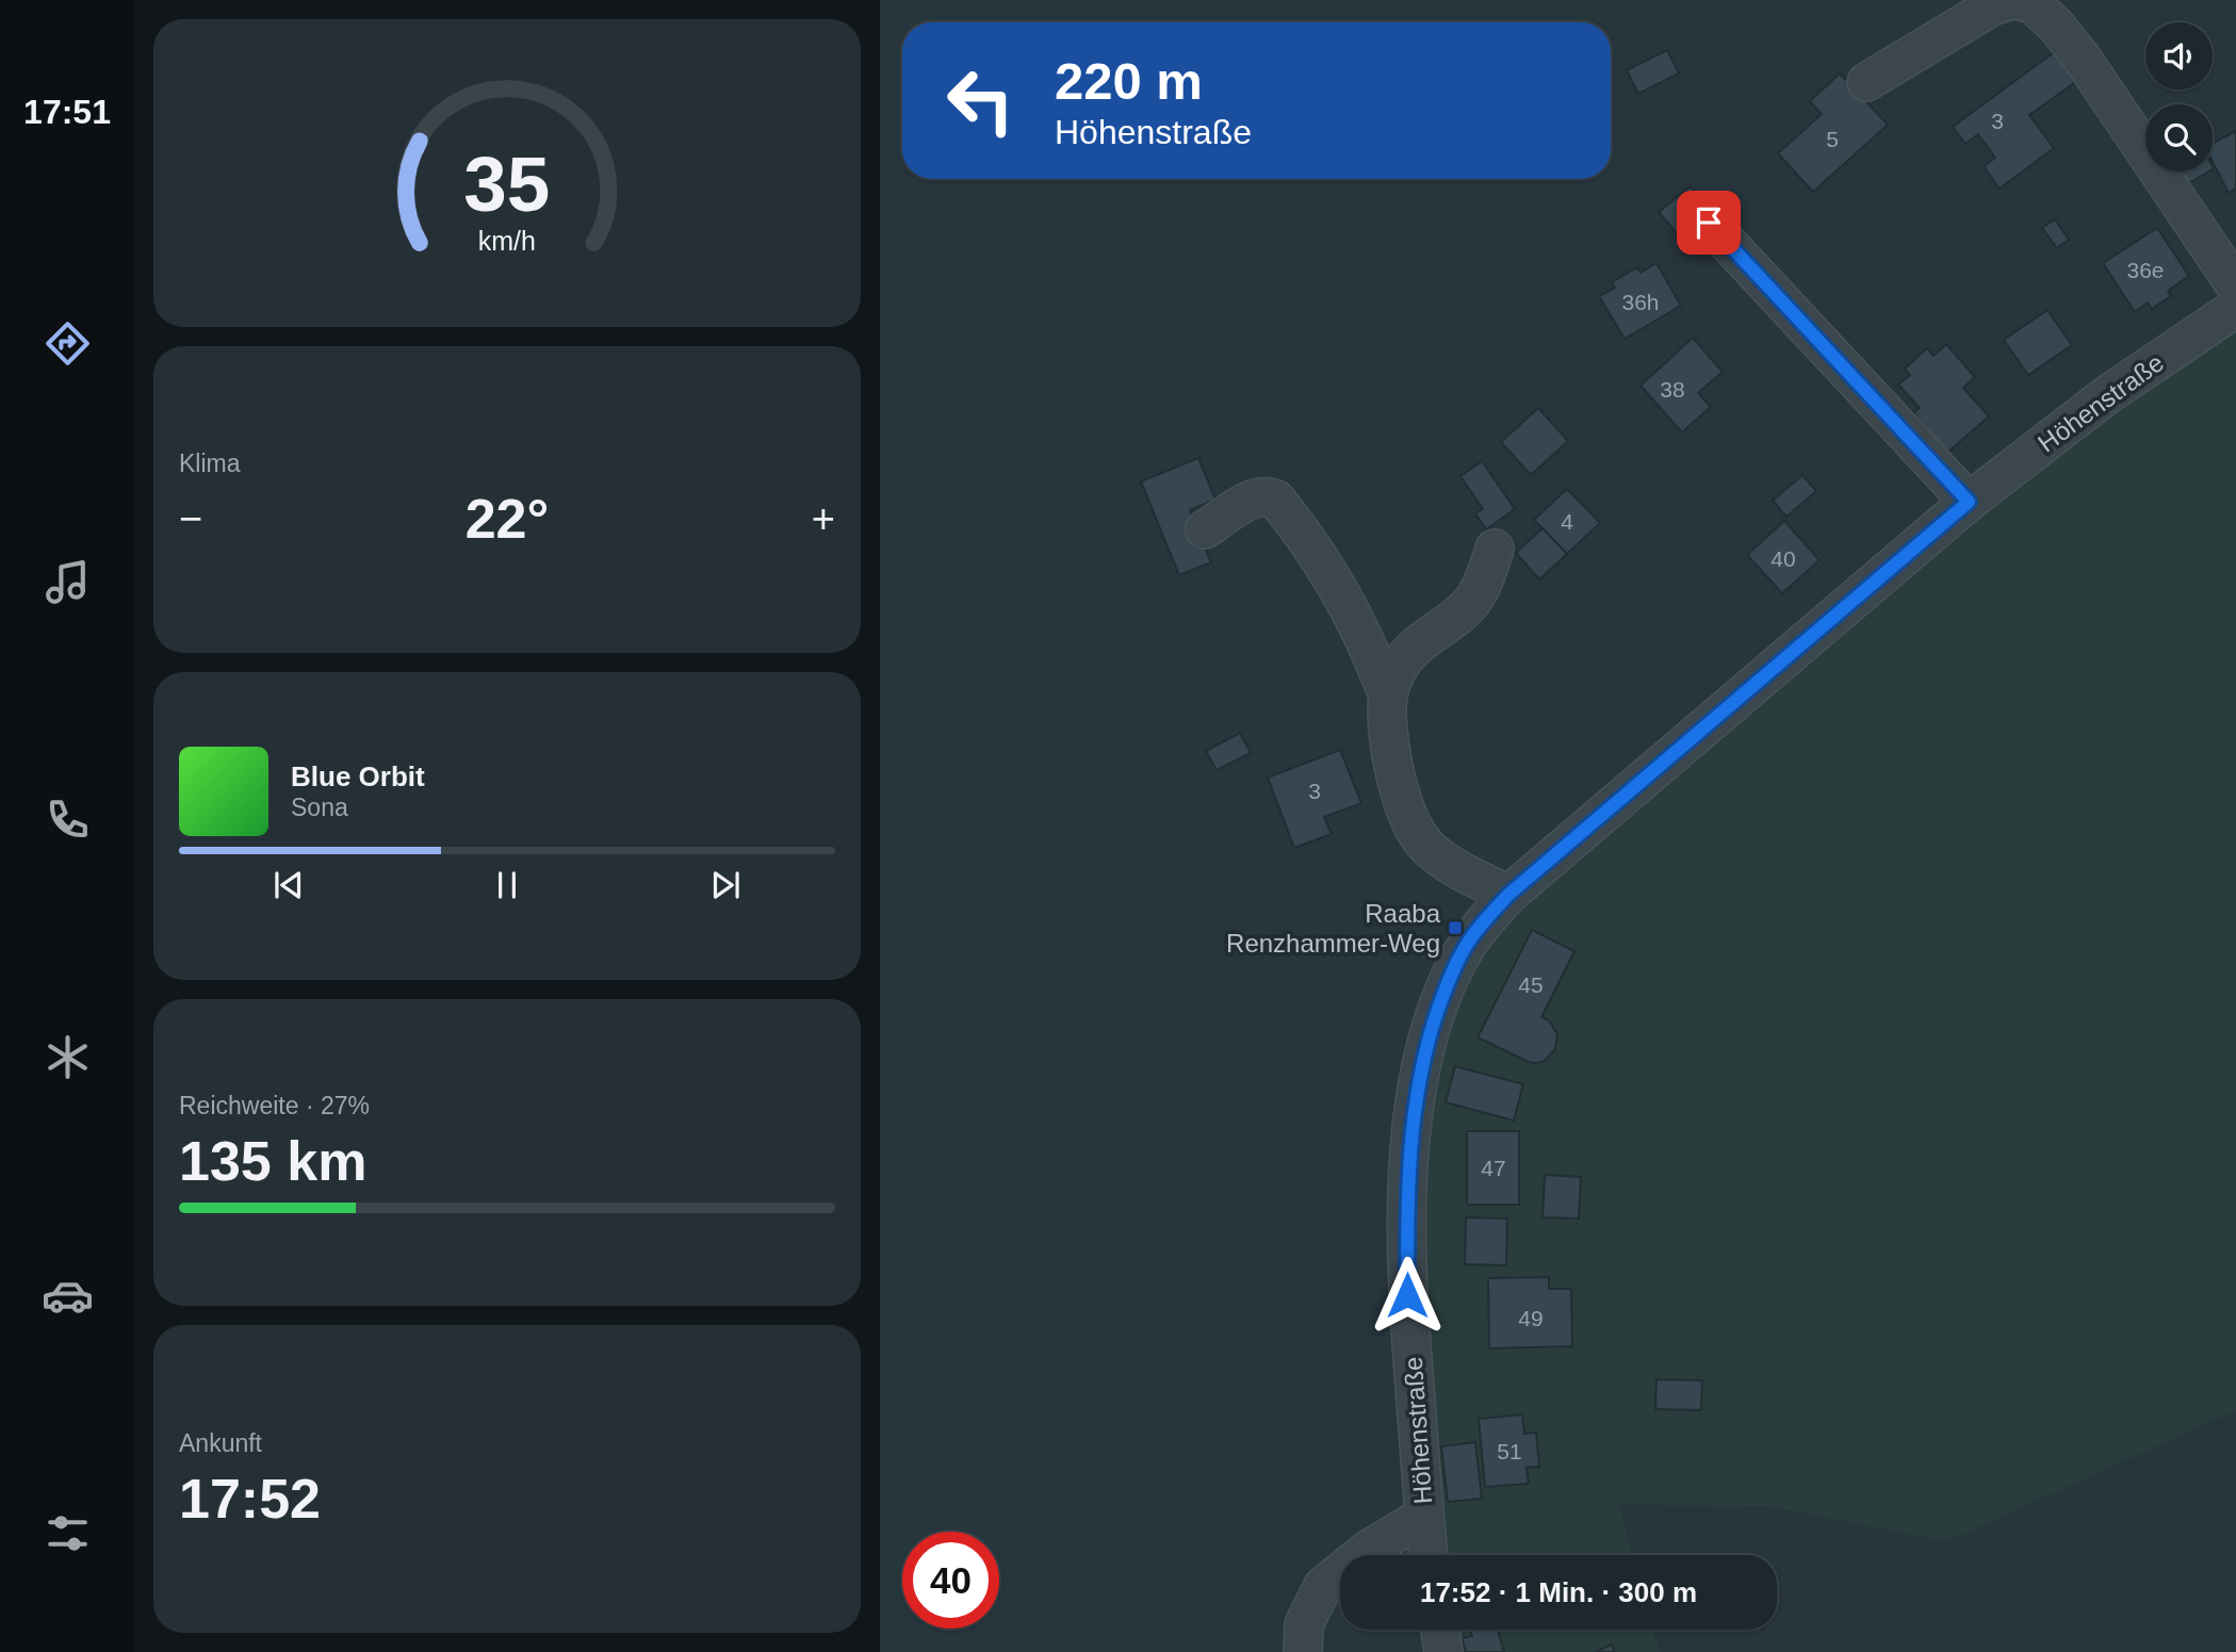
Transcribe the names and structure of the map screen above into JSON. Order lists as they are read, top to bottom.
{
  "streets": {
    "street": ["Höhenstraße"]
  },
  "places": {
    "transit": ["Raaba Renzhammer-Weg"]
  },
  "house_numbers": [
    "3",
    "5",
    "36e",
    "36h",
    "38",
    "4",
    "40",
    "3",
    "45",
    "47",
    "49",
    "51"
  ],
  "page": {
    "tabs": "17:51",
    "turn": ["220 m", "Höhenstraße"],
    "tile": [
      "Klima",
      ["Reichweite · 27%", "135 km"],
      ["Ankunft", "17:52"]
    ],
    "heat": ["−", "22°", "+"],
    "song": ["Blue Orbit", "Sona"],
    "limit": "40",
    "trip": "17:52 · 1 Min. · 300 m",
    "gauge": ["35", "km/h"]
  }
}
